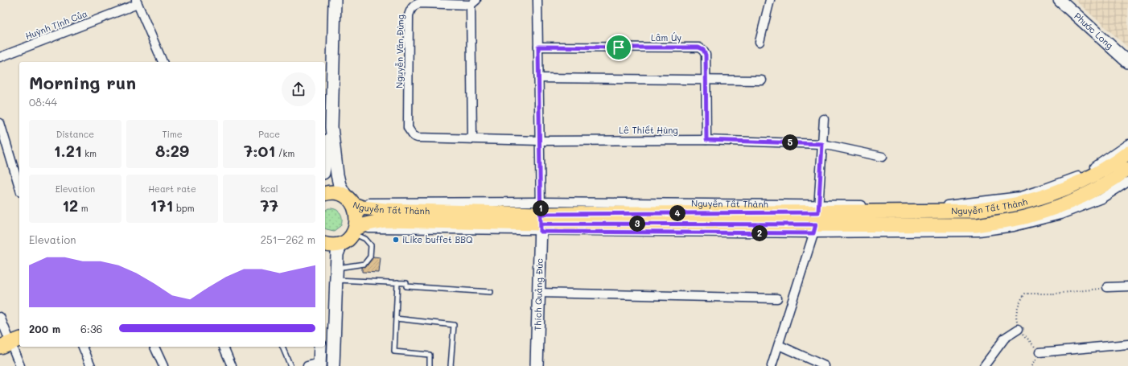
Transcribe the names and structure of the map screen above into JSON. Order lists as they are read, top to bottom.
{
  "streets": {
    "main road": ["Phước Long", "Nguyễn Tất Thành", "Thích Quảng Đức"],
    "street": [
      "Huỳnh Tịnh Của",
      "Lâm Úy",
      "Nguyễn Văn Đừng",
      "Lê Thiết Hùng"
    ]
  },
  "crossings": [
    ["Lâm Úy", "Lê Thiết Hùng"],
    ["Nguyễn Văn Đừng", "Lê Thiết Hùng"],
    ["Nguyễn Tất Thành", "Thích Quảng Đức"]
  ],
  "places": ["iLike buffet BBQ"],
  "page": {
    "heading": ["Morning run", "08:44"],
    "stats": [
      ["Distance", "1.21 km"],
      ["Time", "8:29"],
      ["Pace", "7:01 /km"],
      ["Elevation", "12 m"],
      ["Heart rate", "171 bpm"],
      ["kcal", "77"]
    ],
    "pins": [
      "5",
      "1",
      "4",
      "3",
      "2"
    ],
    "chart": ["Elevation", "251–262 m"],
    "list": [
      {
        "name": "200 m",
        "note": "6:36"
      }
    ]
  }
}
